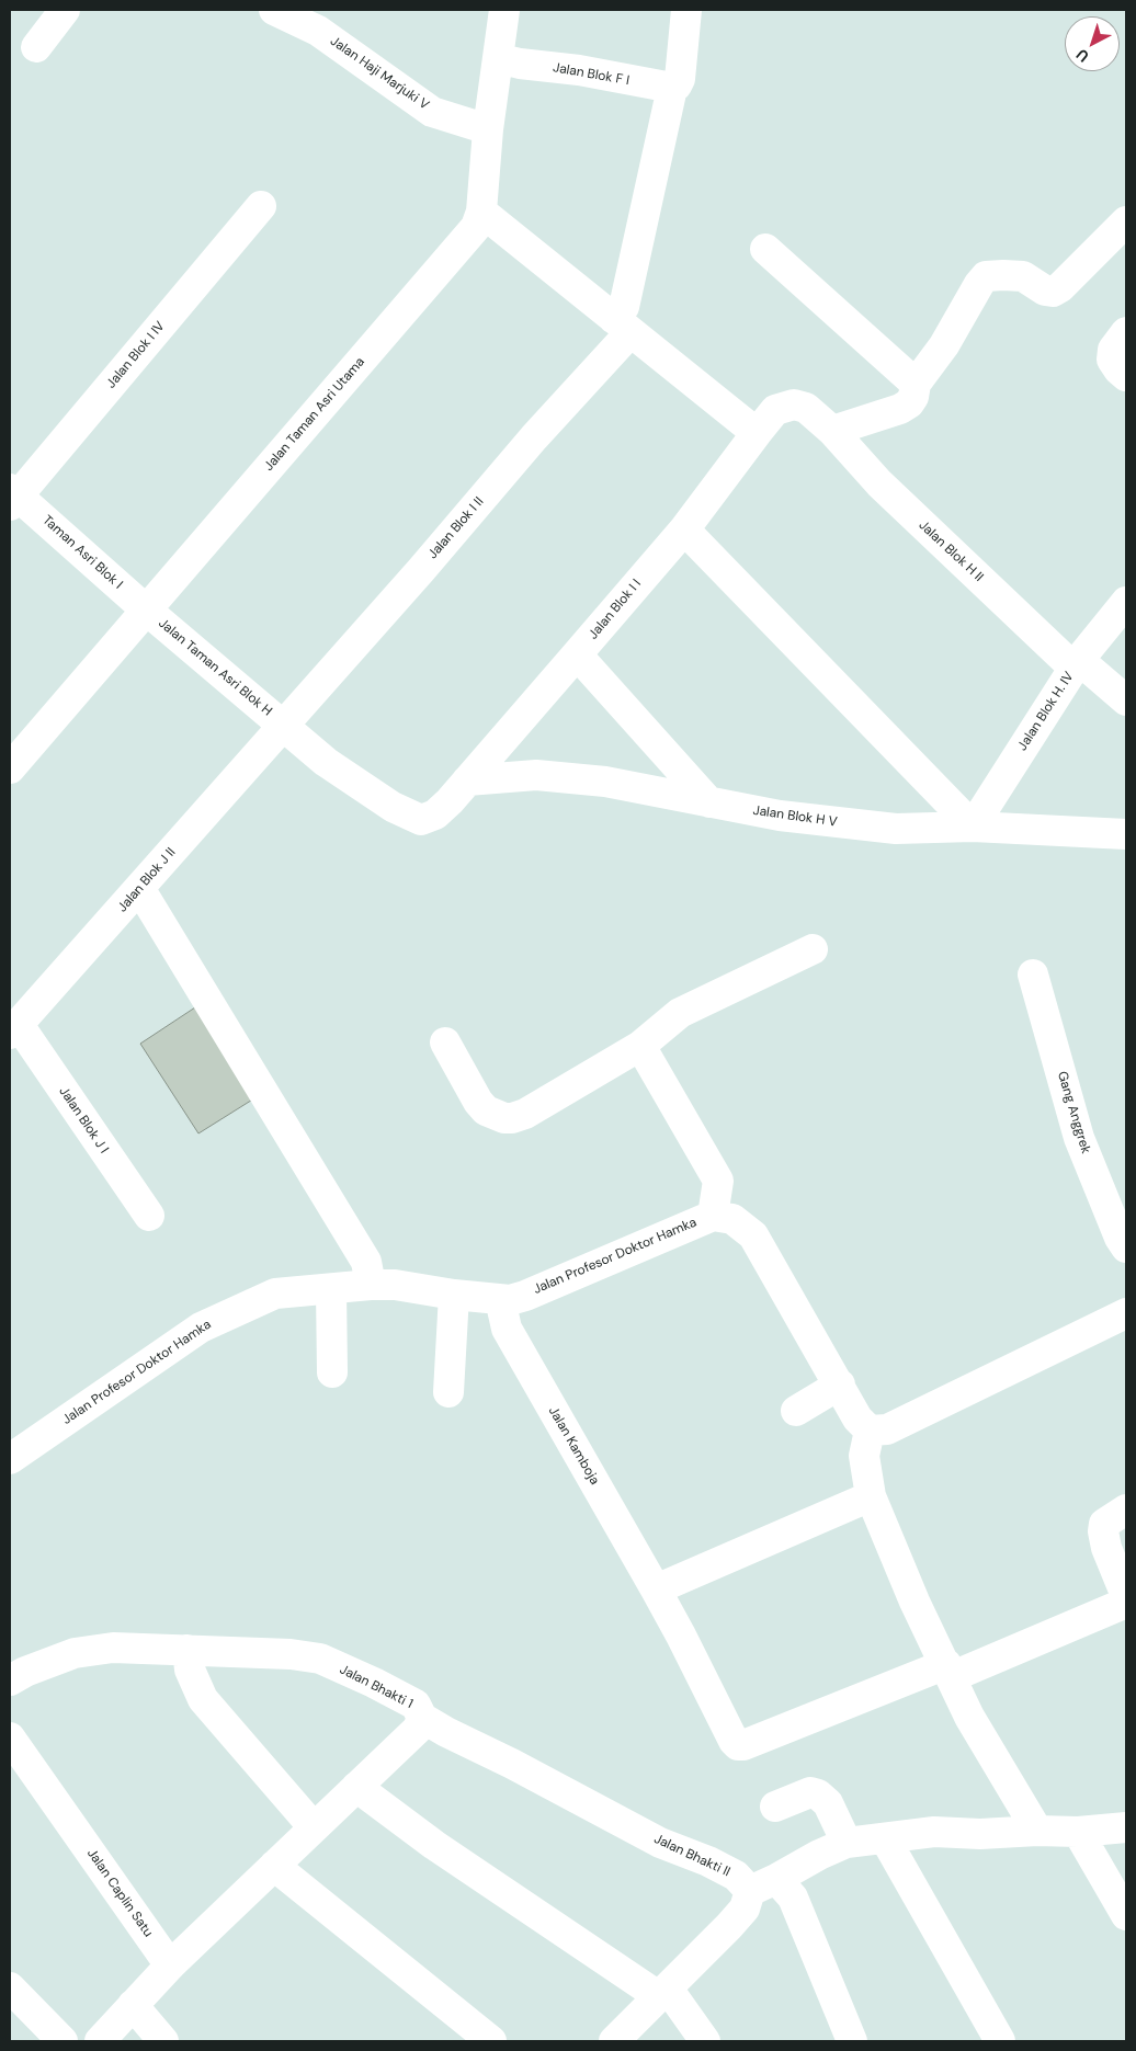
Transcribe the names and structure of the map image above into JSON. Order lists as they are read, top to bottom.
{
  "streets": {
    "street": [
      "Jalan Haji Marjuki V",
      "Jalan Blok F I",
      "Jalan Blok I IV",
      "Jalan Taman Asri Utama",
      "Jalan Blok I II",
      "Jalan Blok H II",
      "Taman Asri Blok I",
      "Jalan Blok I I",
      "Jalan Taman Asri Blok H",
      "Jalan Blok H. IV",
      "Jalan Blok H V",
      "Jalan Blok J II",
      "Gang Anggrek",
      "Jalan Blok J I",
      "Jalan Profesor Doktor Hamka",
      "Jalan Kamboja",
      "Jalan Bhakti 1",
      "Jalan Bhakti II",
      "Jalan Caplin Satu"
    ]
  },
  "crossings": [
    ["Jalan Haji Marjuki V", "Jalan Taman Asri Utama"],
    ["Jalan Blok F I", "Jalan Taman Asri Utama"],
    ["Jalan Blok F I", "Jalan Blok I II"],
    ["Jalan Blok I IV", "Taman Asri Blok I"],
    ["Jalan Taman Asri Utama", "Taman Asri Blok I"],
    ["Jalan Taman Asri Utama", "Jalan Taman Asri Blok H"],
    ["Jalan Blok I II", "Jalan Taman Asri Blok H"],
    ["Jalan Blok I II", "Jalan Blok J II"],
    ["Jalan Blok H II", "Jalan Blok I I"],
    ["Jalan Blok H II", "Jalan Blok H. IV"],
    ["Taman Asri Blok I", "Jalan Taman Asri Blok H"],
    ["Jalan Blok I I", "Jalan Taman Asri Blok H"],
    ["Jalan Blok I I", "Jalan Blok H V"],
    ["Jalan Taman Asri Blok H", "Jalan Blok H V"],
    ["Jalan Taman Asri Blok H", "Jalan Blok J II"],
    ["Jalan Blok H. IV", "Jalan Blok H V"],
    ["Jalan Blok J II", "Jalan Blok J I"],
    ["Jalan Profesor Doktor Hamka", "Jalan Kamboja"],
    ["Jalan Bhakti 1", "Jalan Bhakti II"],
    ["Jalan Bhakti 1", "Jalan Caplin Satu"]
  ],
  "north": "bottom left"
}
